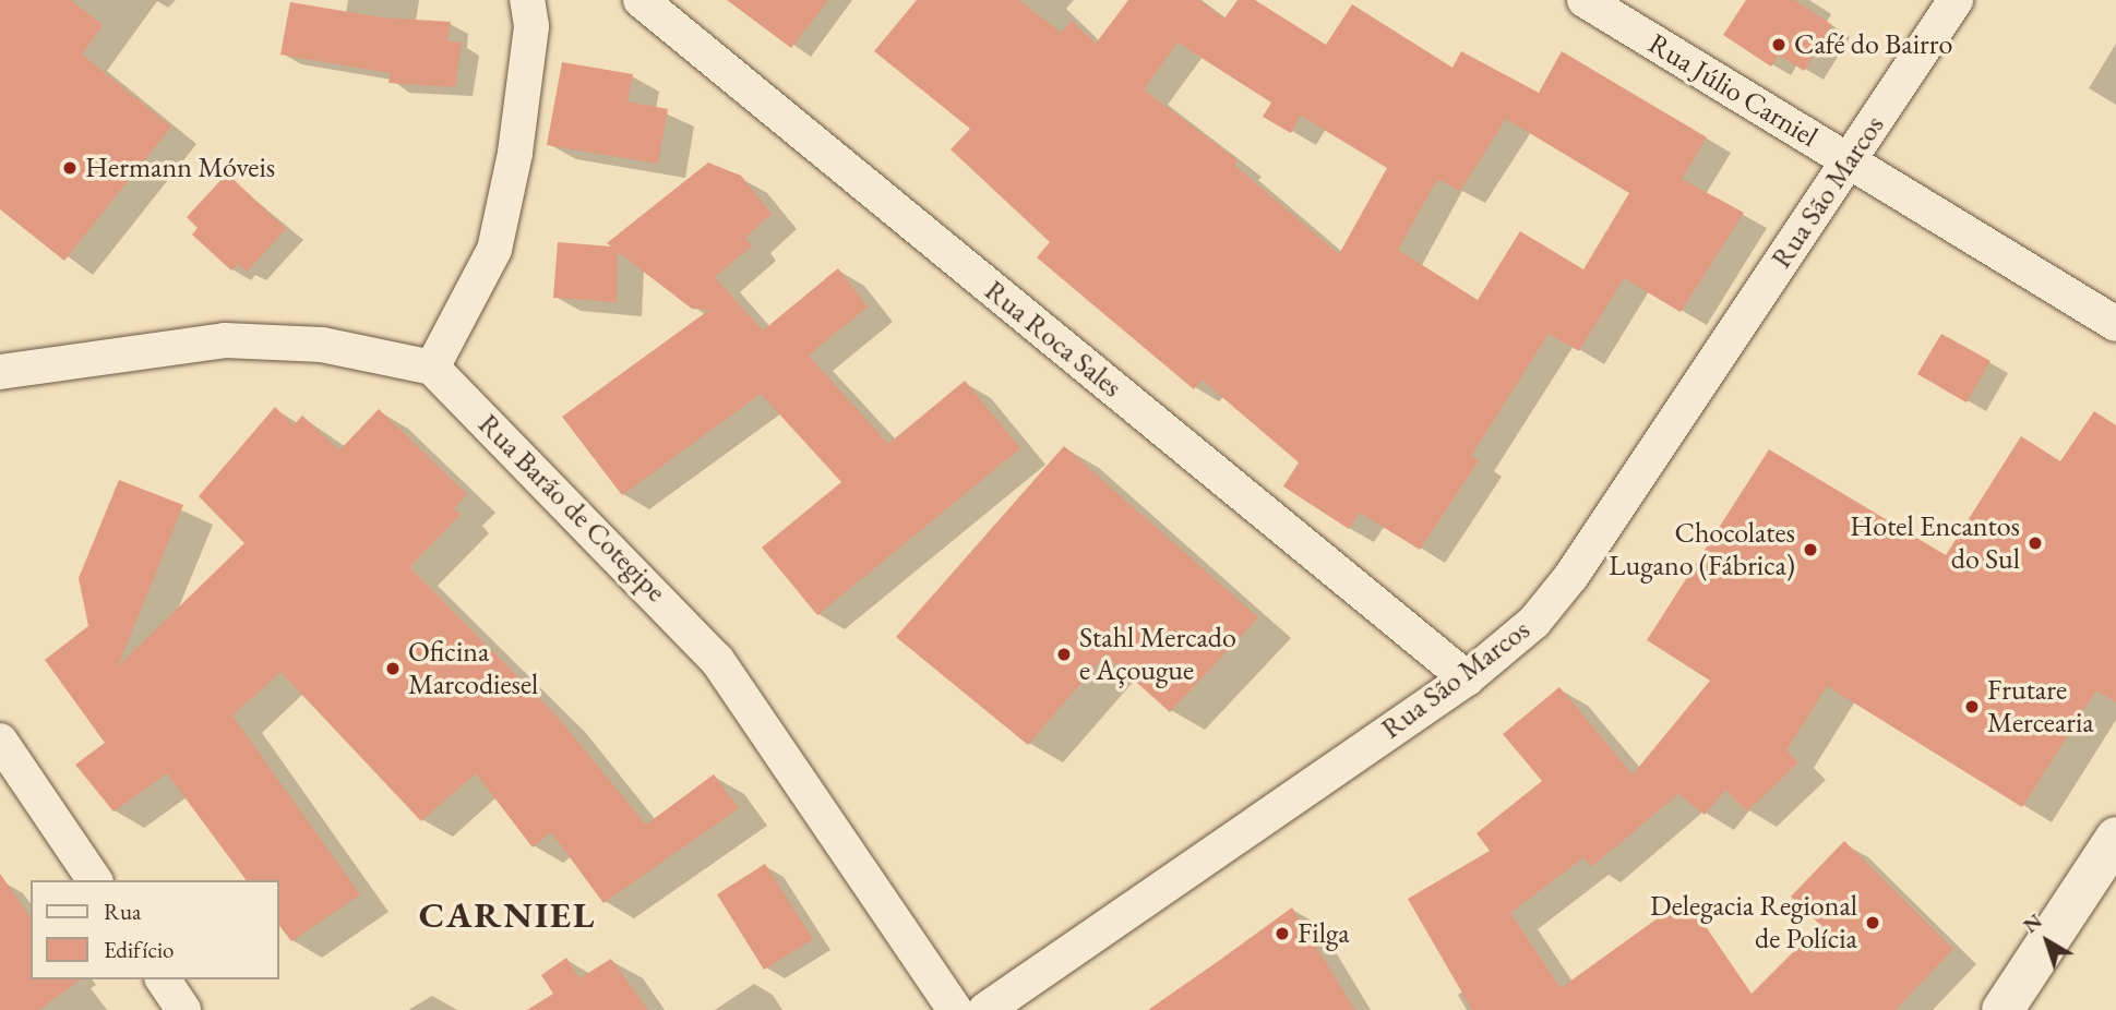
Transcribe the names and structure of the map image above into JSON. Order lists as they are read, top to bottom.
{
  "streets": {
    "street": [
      "Rua Júlio Carniel",
      "Rua São Marcos",
      "Rua Roca Sales",
      "Rua Barão de Cotegipe"
    ]
  },
  "crossings": [
    ["Rua Júlio Carniel", "Rua São Marcos"],
    ["Rua São Marcos", "Rua Roca Sales"]
  ],
  "districts": ["CARNIEL"],
  "places": [
    "Café do Bairro",
    "Hermann Móveis",
    "Hotel Encantos do Sul",
    "Chocolates Lugano (Fábrica)",
    "Stahl Mercado e Açougue",
    "Oficina Marcodiesel",
    "Frutare Mercearia",
    "Delegacia Regional de Polícia",
    "Filga"
  ],
  "legend": ["Rua", "Edifício"],
  "north": "top left"
}
